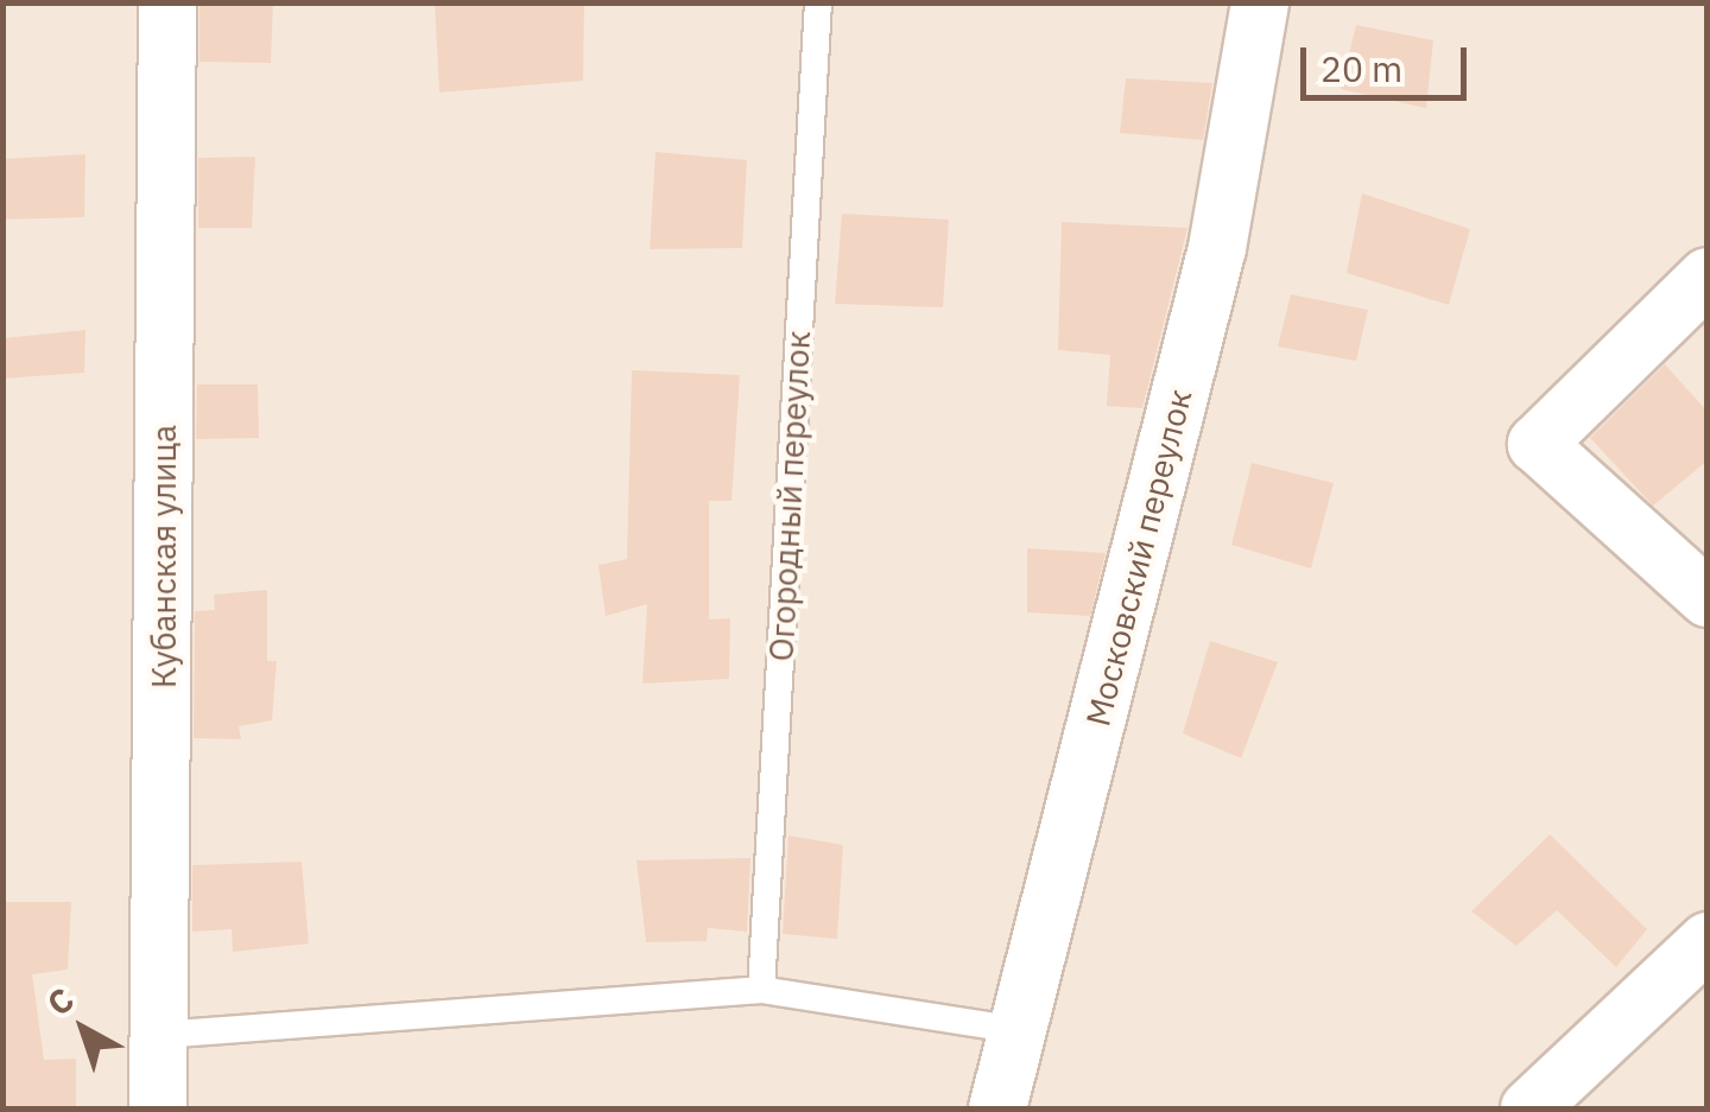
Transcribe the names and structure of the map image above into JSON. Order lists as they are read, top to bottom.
{
  "streets": {
    "street": ["Кубанская улица", "Московский переулок"],
    "lane": ["Огородный переулок"]
  },
  "scale_bar": "20 m",
  "north": "top left"
}
